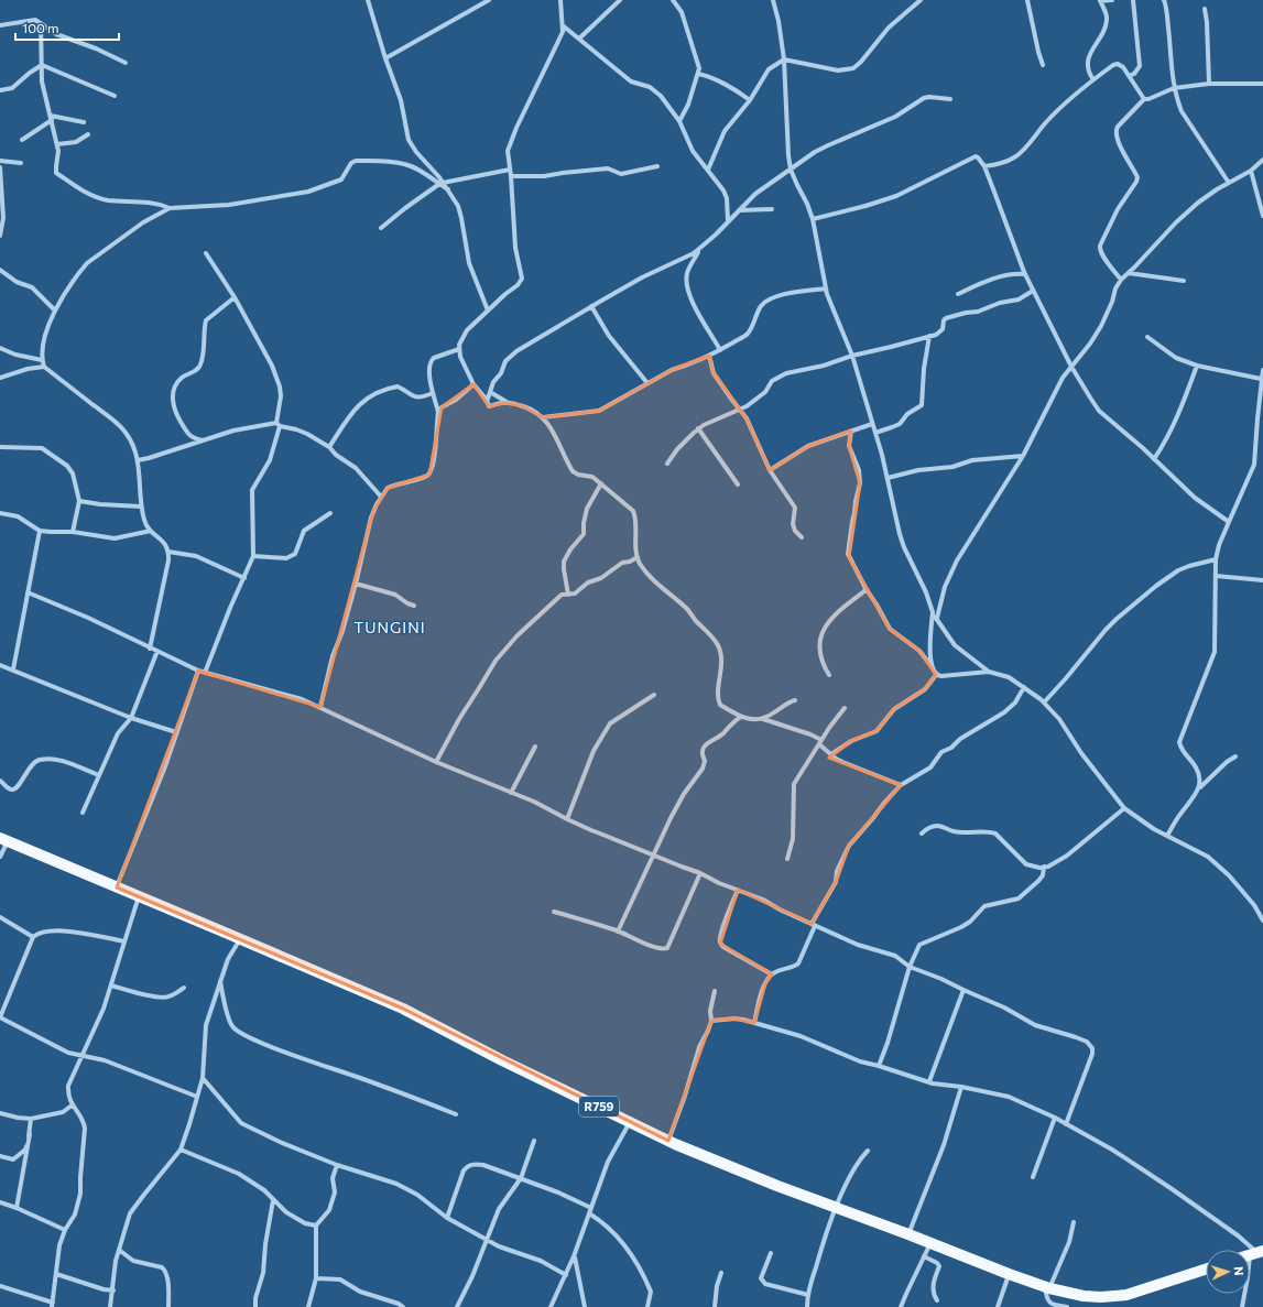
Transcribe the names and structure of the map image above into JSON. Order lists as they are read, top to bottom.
{
  "streets": {
    "main road": ["R759"]
  },
  "districts": ["TUNGINI"],
  "scale_bar": "100 m",
  "north": "right"
}
